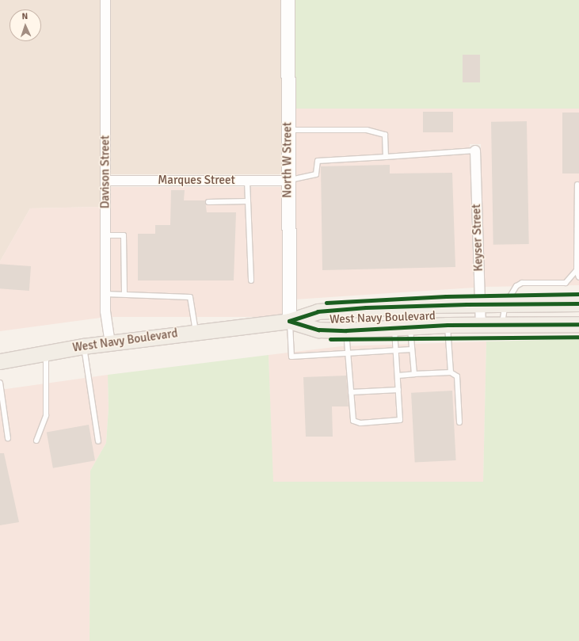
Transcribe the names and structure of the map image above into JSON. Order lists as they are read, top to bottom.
{
  "streets": {
    "main road": ["North W Street", "West Navy Boulevard"],
    "street": ["Davison Street", "Marques Street", "Keyser Street"]
  },
  "crossings": [
    ["North W Street", "Marques Street"],
    ["North W Street", "West Navy Boulevard"],
    ["Davison Street", "Marques Street"],
    ["Davison Street", "West Navy Boulevard"],
    ["Keyser Street", "West Navy Boulevard"]
  ],
  "north": "top"
}
